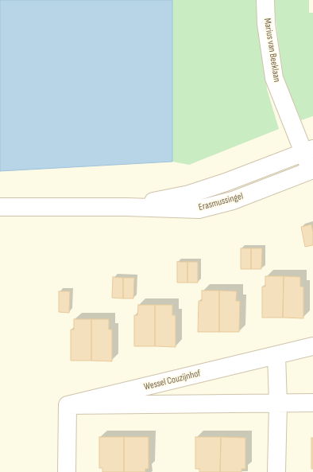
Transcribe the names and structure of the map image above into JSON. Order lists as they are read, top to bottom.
{
  "streets": {
    "street": ["Marius van Beeklaan", "Erasmussingel", "Wessel Couzijnhof"]
  },
  "crossings": [
    ["Marius van Beeklaan", "Erasmussingel"]
  ]
}
